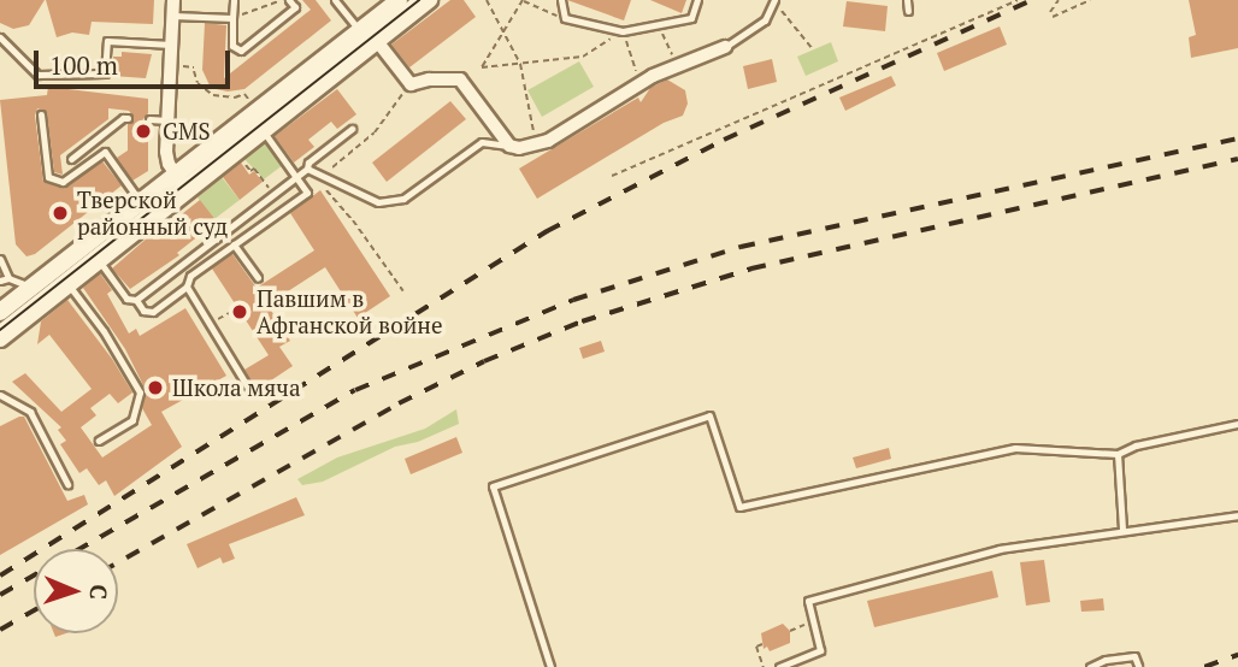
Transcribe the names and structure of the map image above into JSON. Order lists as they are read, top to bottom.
{
  "places": [
    "GMS",
    "Тверской районный суд",
    "Павшим в Афганской войне",
    "Школа мяча"
  ],
  "scale_bar": "100 m",
  "north": "right"
}
